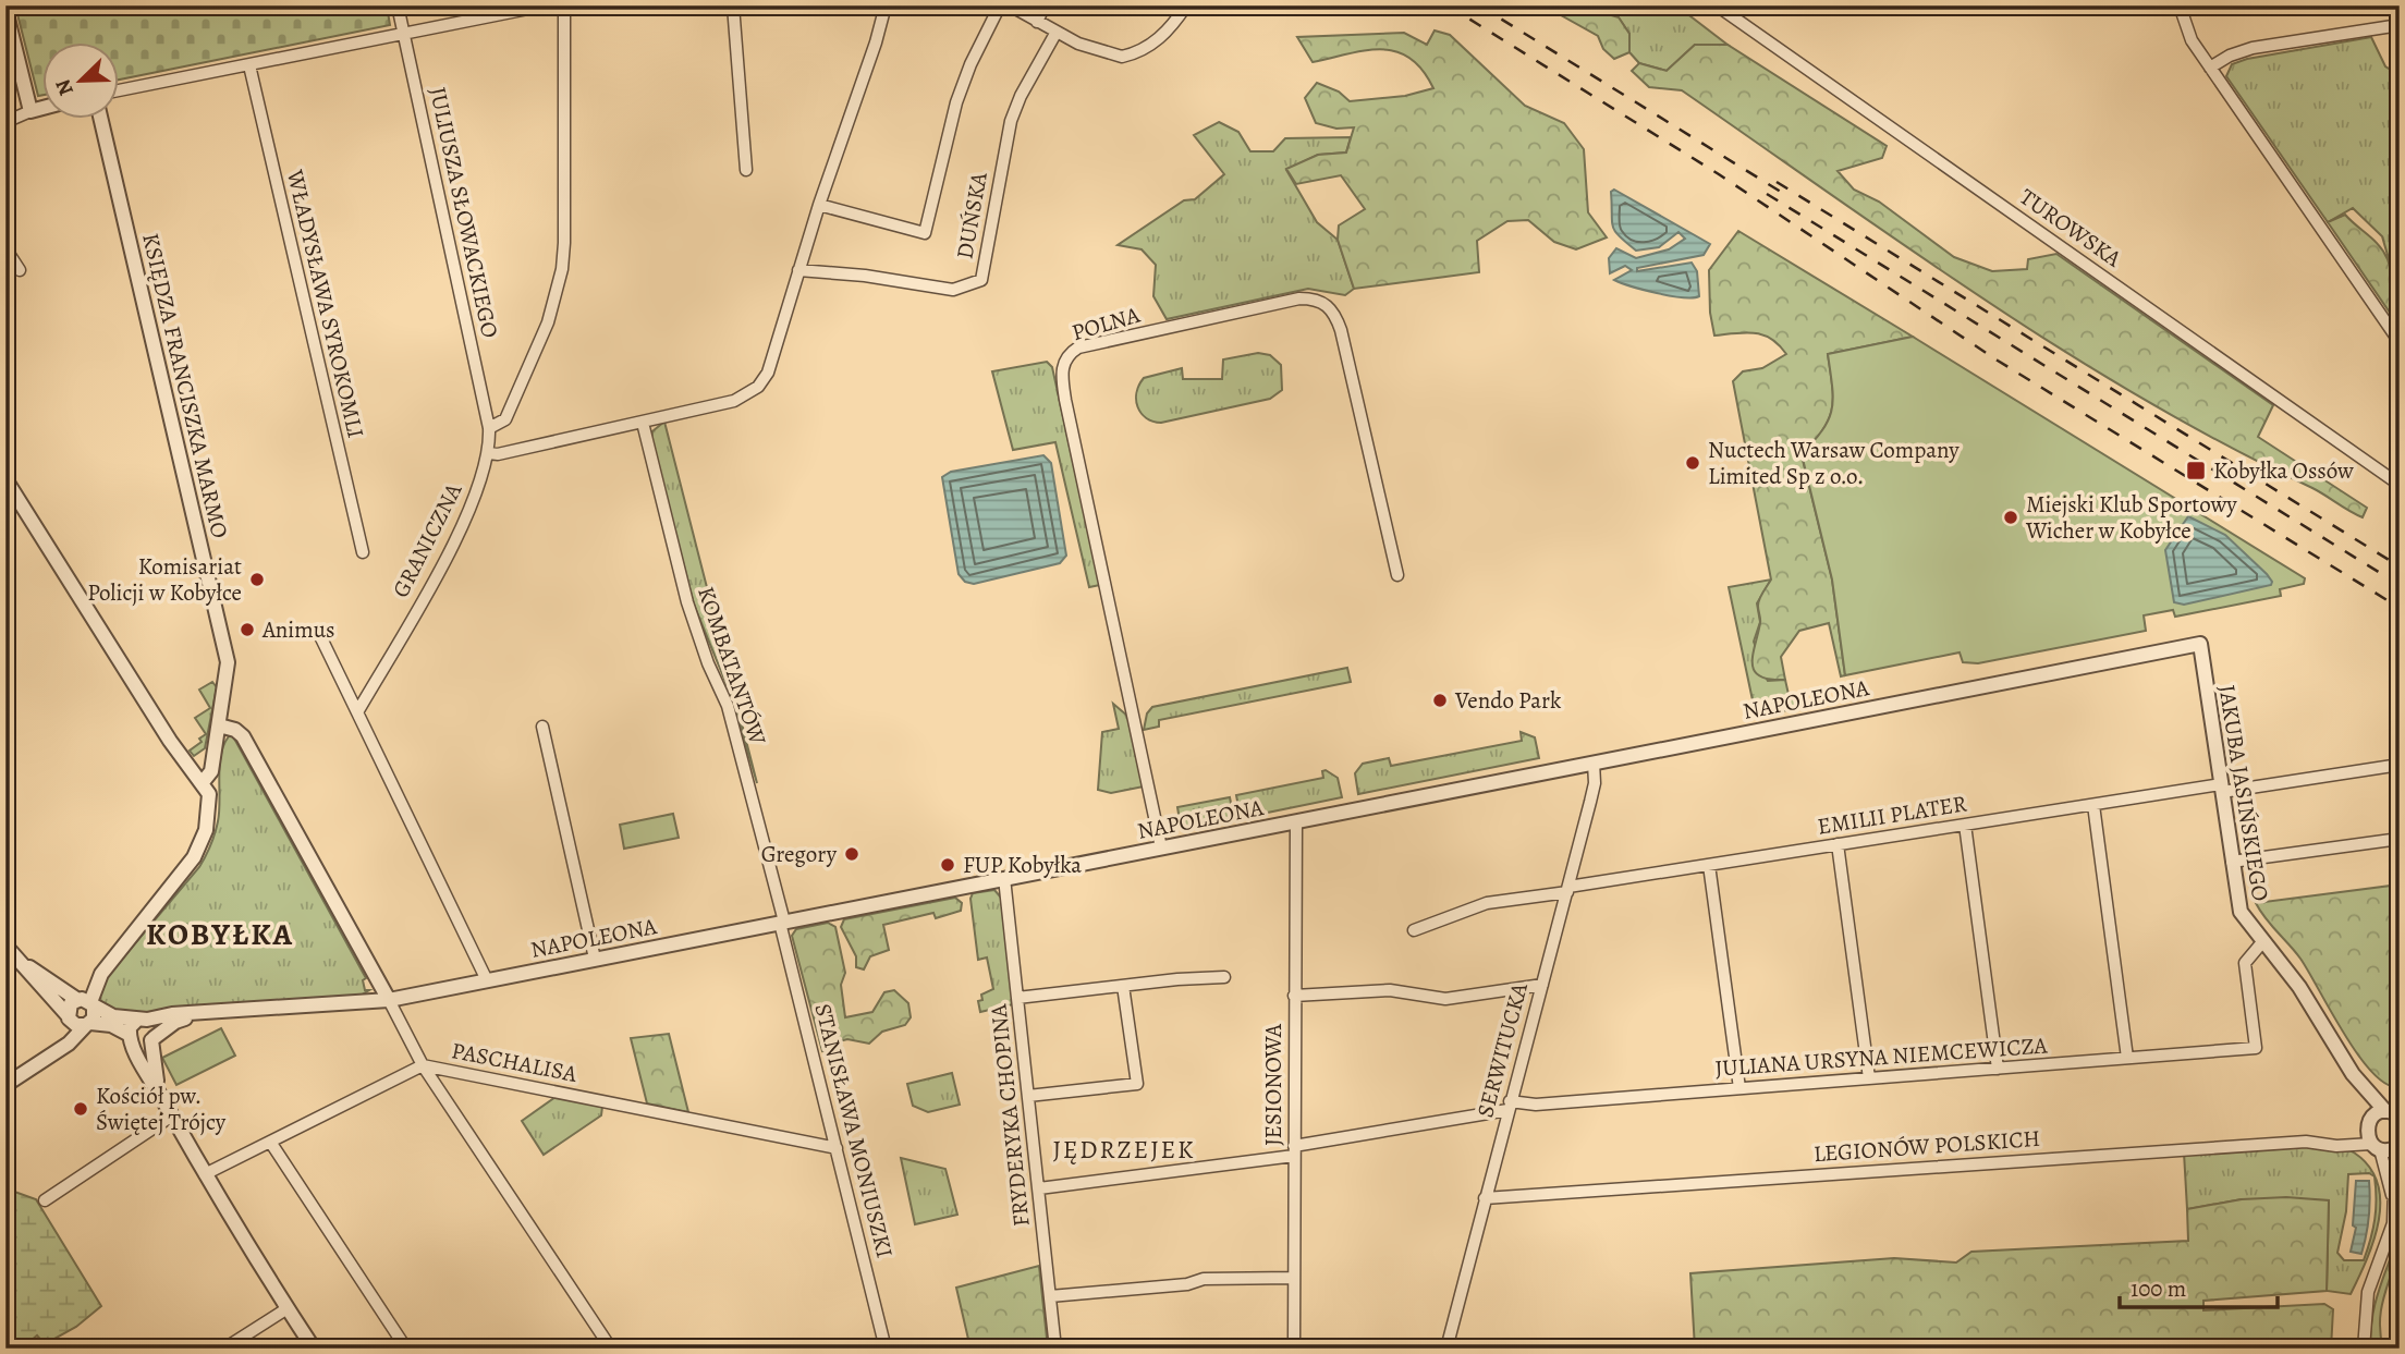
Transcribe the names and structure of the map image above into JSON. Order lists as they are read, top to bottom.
{
  "streets": {
    "street": [
      "JULIUSZA SŁOWACKIEGO",
      "DUŃSKA",
      "TUROWSKA",
      "WŁADYSŁAWA SYROKOMLI",
      "POLNA",
      "KSIĘDZA FRANCISZKA MARMO",
      "GRANICZNA",
      "KOMBATANTÓW",
      "NAPOLEONA",
      "JAKUBA JASIŃSKIEGO",
      "EMILII PLATER",
      "SERWITUCKA",
      "JULIANA URSYNA NIEMCEWICZA",
      "PASCHALISA",
      "JESIONOWA",
      "FRYDERYKA CHOPINA",
      "STANISŁAWA MONIUSZKI",
      "LEGIONÓW POLSKICH"
    ]
  },
  "crossings": [
    ["JULIUSZA SŁOWACKIEGO", "GRANICZNA"],
    ["POLNA", "NAPOLEONA"],
    ["KOMBATANTÓW", "NAPOLEONA"],
    ["KOMBATANTÓW", "STANISŁAWA MONIUSZKI"],
    ["NAPOLEONA", "JAKUBA JASIŃSKIEGO"],
    ["NAPOLEONA", "SERWITUCKA"],
    ["NAPOLEONA", "JESIONOWA"],
    ["NAPOLEONA", "FRYDERYKA CHOPINA"],
    ["NAPOLEONA", "STANISŁAWA MONIUSZKI"],
    ["JAKUBA JASIŃSKIEGO", "EMILII PLATER"],
    ["JAKUBA JASIŃSKIEGO", "JULIANA URSYNA NIEMCEWICZA"],
    ["EMILII PLATER", "SERWITUCKA"],
    ["SERWITUCKA", "JULIANA URSYNA NIEMCEWICZA"],
    ["SERWITUCKA", "LEGIONÓW POLSKICH"],
    ["JULIANA URSYNA NIEMCEWICZA", "JESIONOWA"],
    ["JULIANA URSYNA NIEMCEWICZA", "FRYDERYKA CHOPINA"],
    ["PASCHALISA", "STANISŁAWA MONIUSZKI"]
  ],
  "districts": ["KOBYŁKA", "JĘDRZEJEK"],
  "places": {
    "other": [
      "Nuctech Warsaw Company Limited Sp z o.o.",
      "Miejski Klub Sportowy Wicher w Kobyłce",
      "Komisariat Policji w Kobyłce",
      "Animus",
      "Vendo Park",
      "Gregory",
      "FUP Kobyłka",
      "Kościół pw. Świętej Trójcy"
    ],
    "transit": ["Kobyłka Ossów"]
  },
  "scale_bar": "100 m",
  "north": "bottom left"
}
